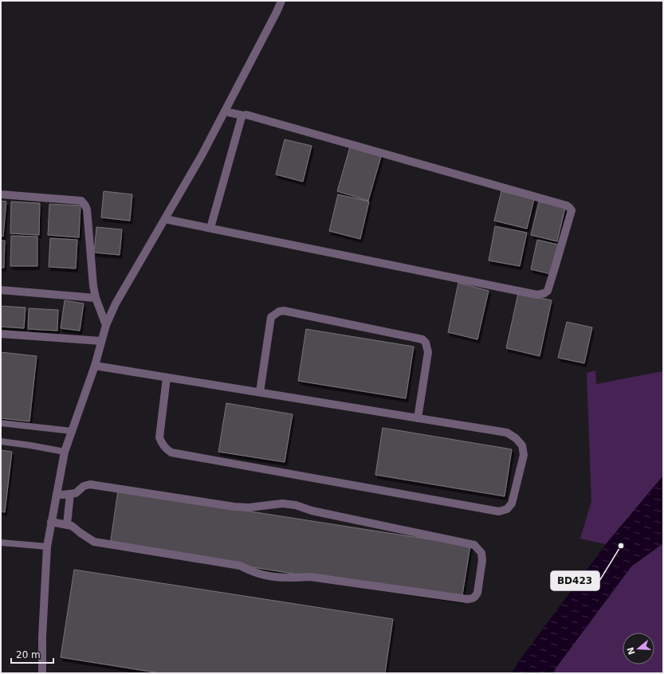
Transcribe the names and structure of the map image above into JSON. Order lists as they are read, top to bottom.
{
  "places": ["BD423"],
  "scale_bar": "20 m",
  "north": "left"
}
